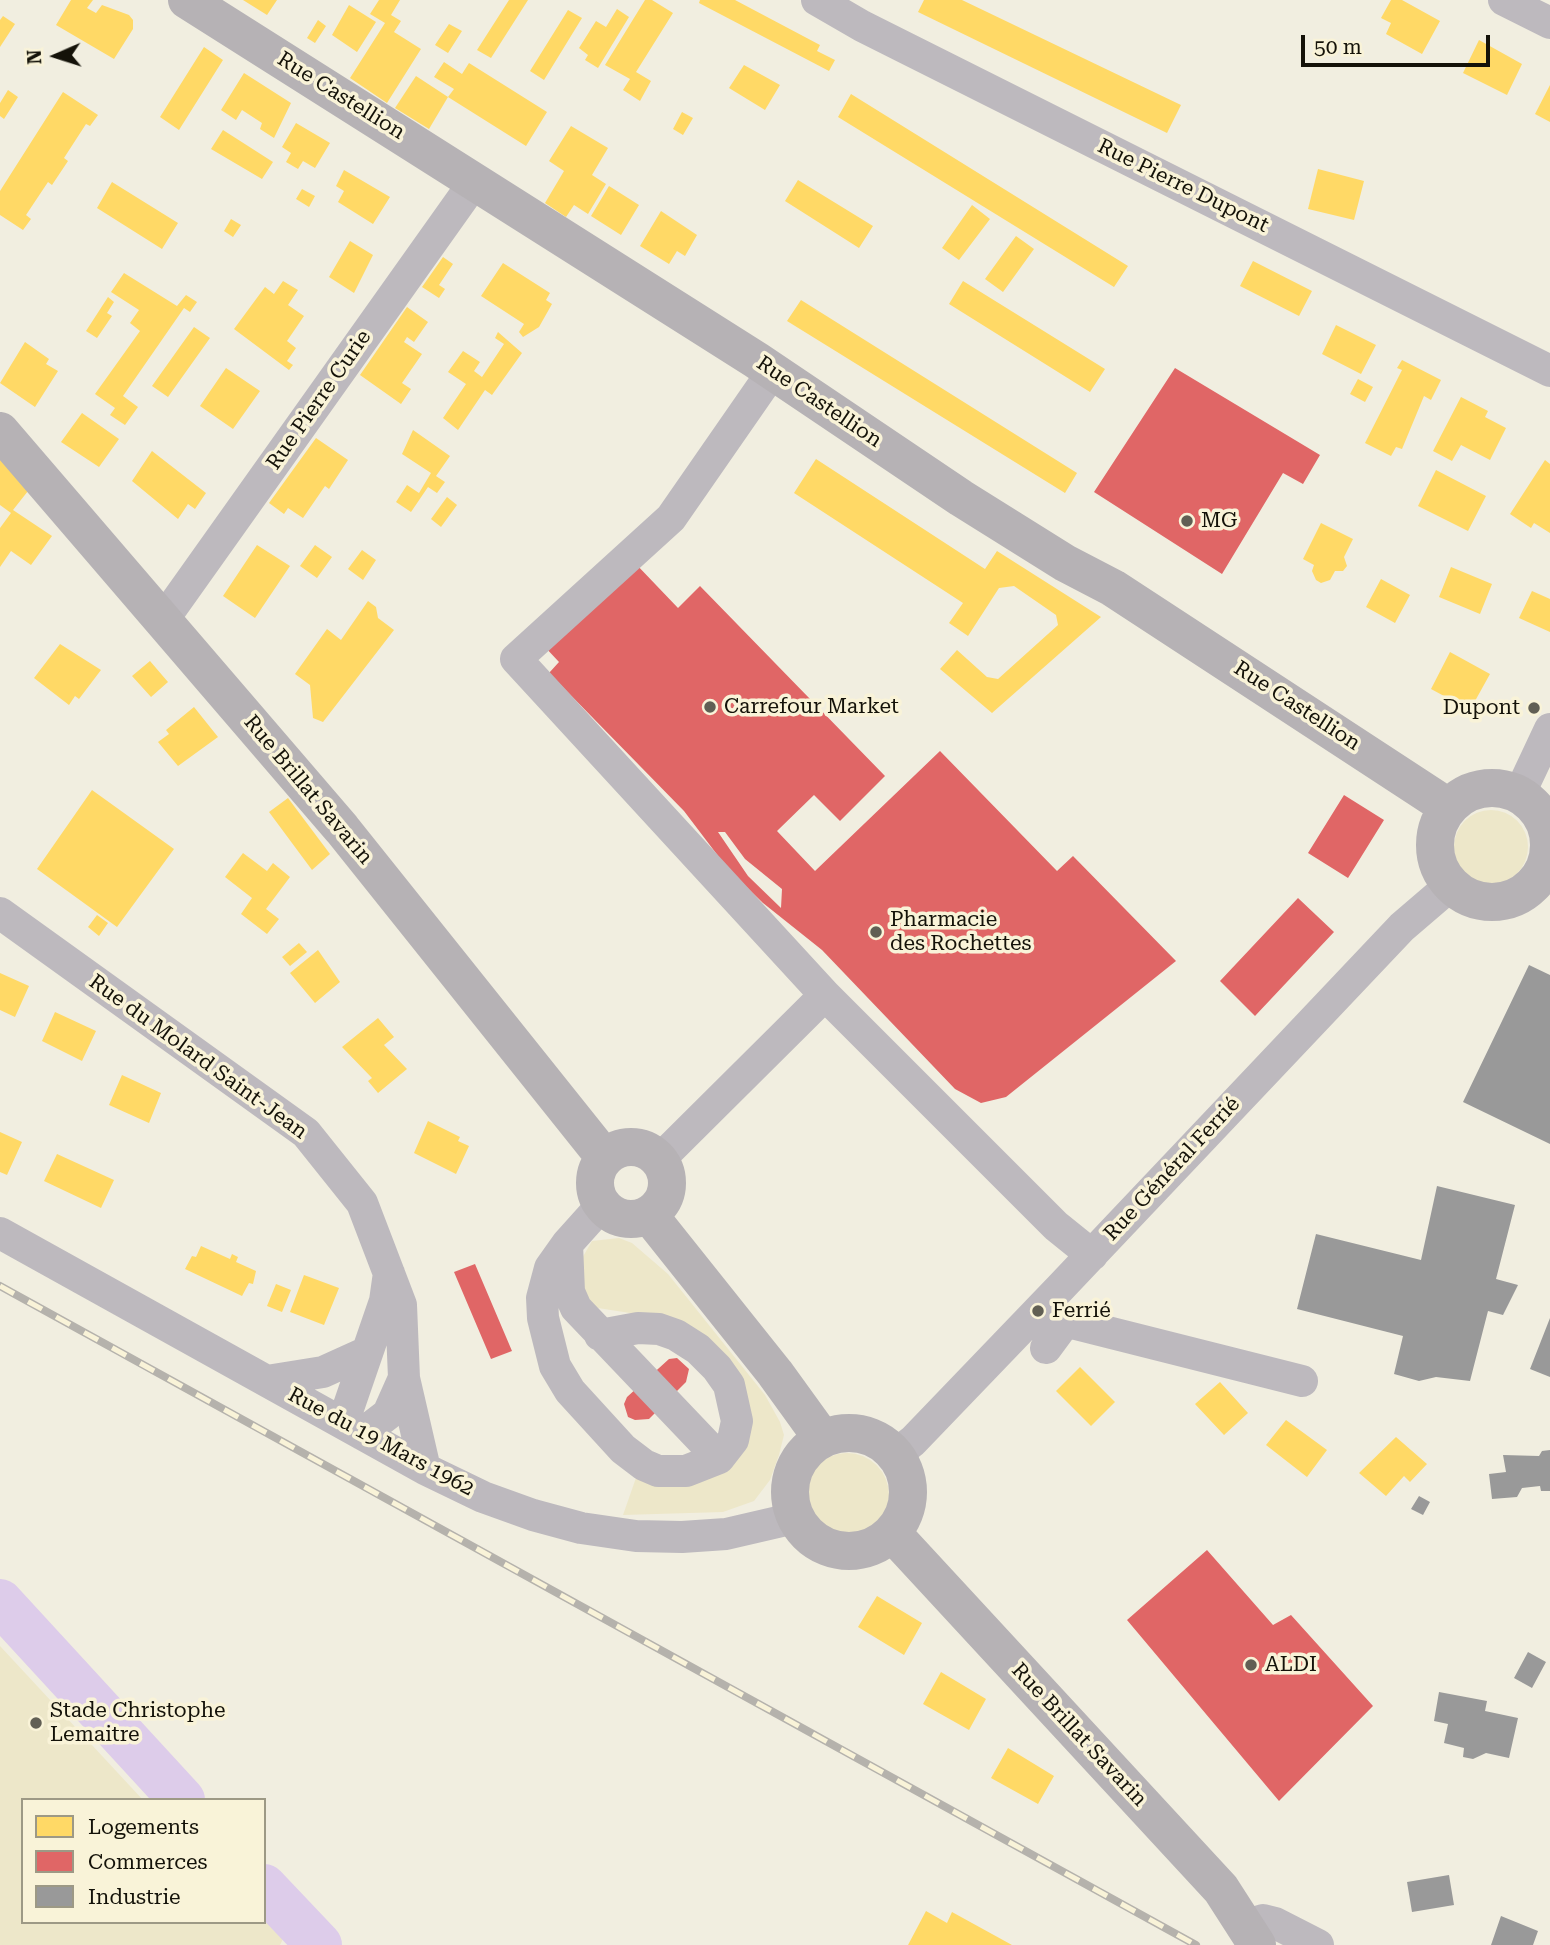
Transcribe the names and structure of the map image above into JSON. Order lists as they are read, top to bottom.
{
  "streets": {
    "main road": ["Rue Castellion", "Rue Brillat Savarin"],
    "street": [
      "Rue Pierre Dupont",
      "Rue Pierre Curie",
      "Rue du Molard Saint-Jean",
      "Rue Général Ferrié",
      "Rue du 19 Mars 1962"
    ]
  },
  "crossings": [
    ["Rue Castellion", "Rue Pierre Curie"],
    ["Rue Castellion", "Rue Général Ferrié"],
    ["Rue Pierre Curie", "Rue Brillat Savarin"],
    ["Rue Brillat Savarin", "Rue Général Ferrié"],
    ["Rue Brillat Savarin", "Rue du 19 Mars 1962"],
    ["Rue Général Ferrié", "Rue du 19 Mars 1962"]
  ],
  "places": [
    "MG",
    "Carrefour Market",
    "Dupont",
    "Pharmacie des Rochettes",
    "Ferrié",
    "ALDI",
    "Stade Christophe Lemaitre"
  ],
  "legend": ["Logements", "Commerces", "Industrie"],
  "scale_bar": "50 m",
  "north": "left"
}
